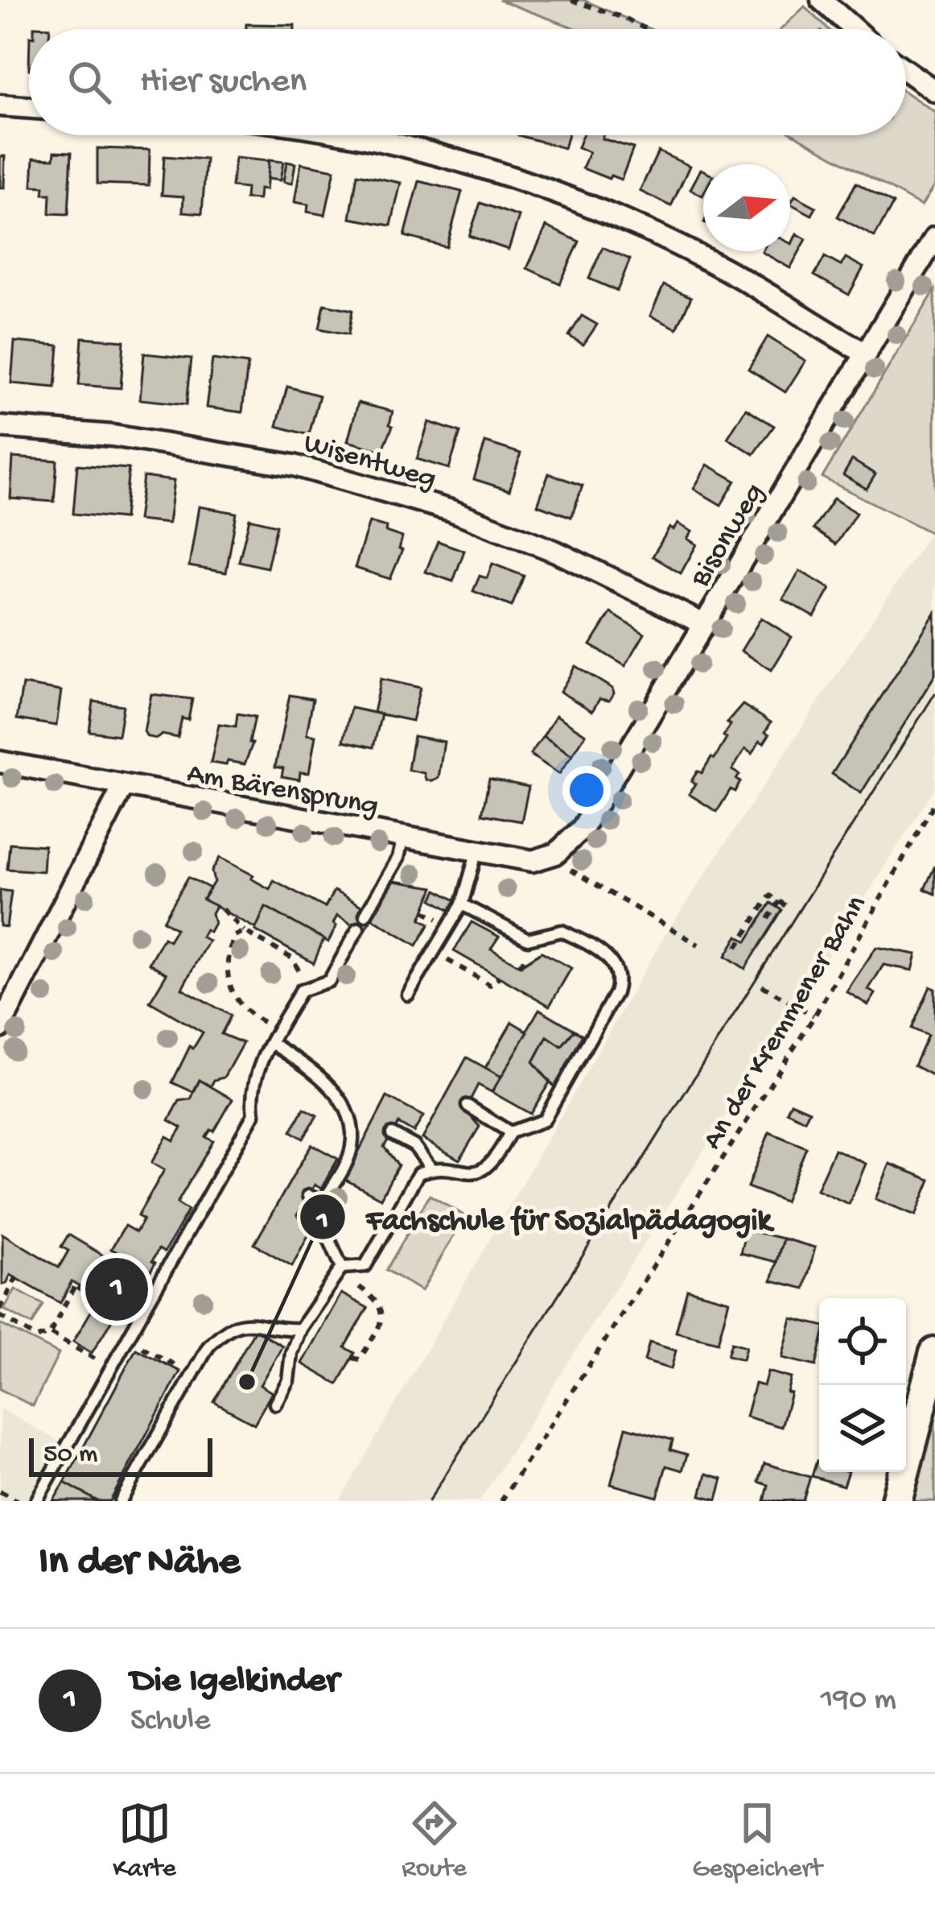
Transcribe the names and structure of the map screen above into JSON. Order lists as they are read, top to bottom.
{
  "streets": {
    "street": ["Wisentweg", "Bisonweg", "Am Bärensprung"],
    "path": ["An der Kremmener Bahn"]
  },
  "crossings": [
    ["Wisentweg", "Bisonweg"],
    ["Bisonweg", "Am Bärensprung"]
  ],
  "places": ["Fachschule für Sozialpädagogik"],
  "scale_bar": "50 m",
  "north": "right",
  "page": {
    "search": "Hier suchen",
    "pins": "1",
    "scale": "50 m",
    "heading": "In der Nähe",
    "list": [
      {
        "mark": "1",
        "name": "Die Igelkinder",
        "note": "Schule",
        "value": "190 m"
      }
    ],
    "nav": ["Karte", "Route", "Gespeichert"]
  }
}
